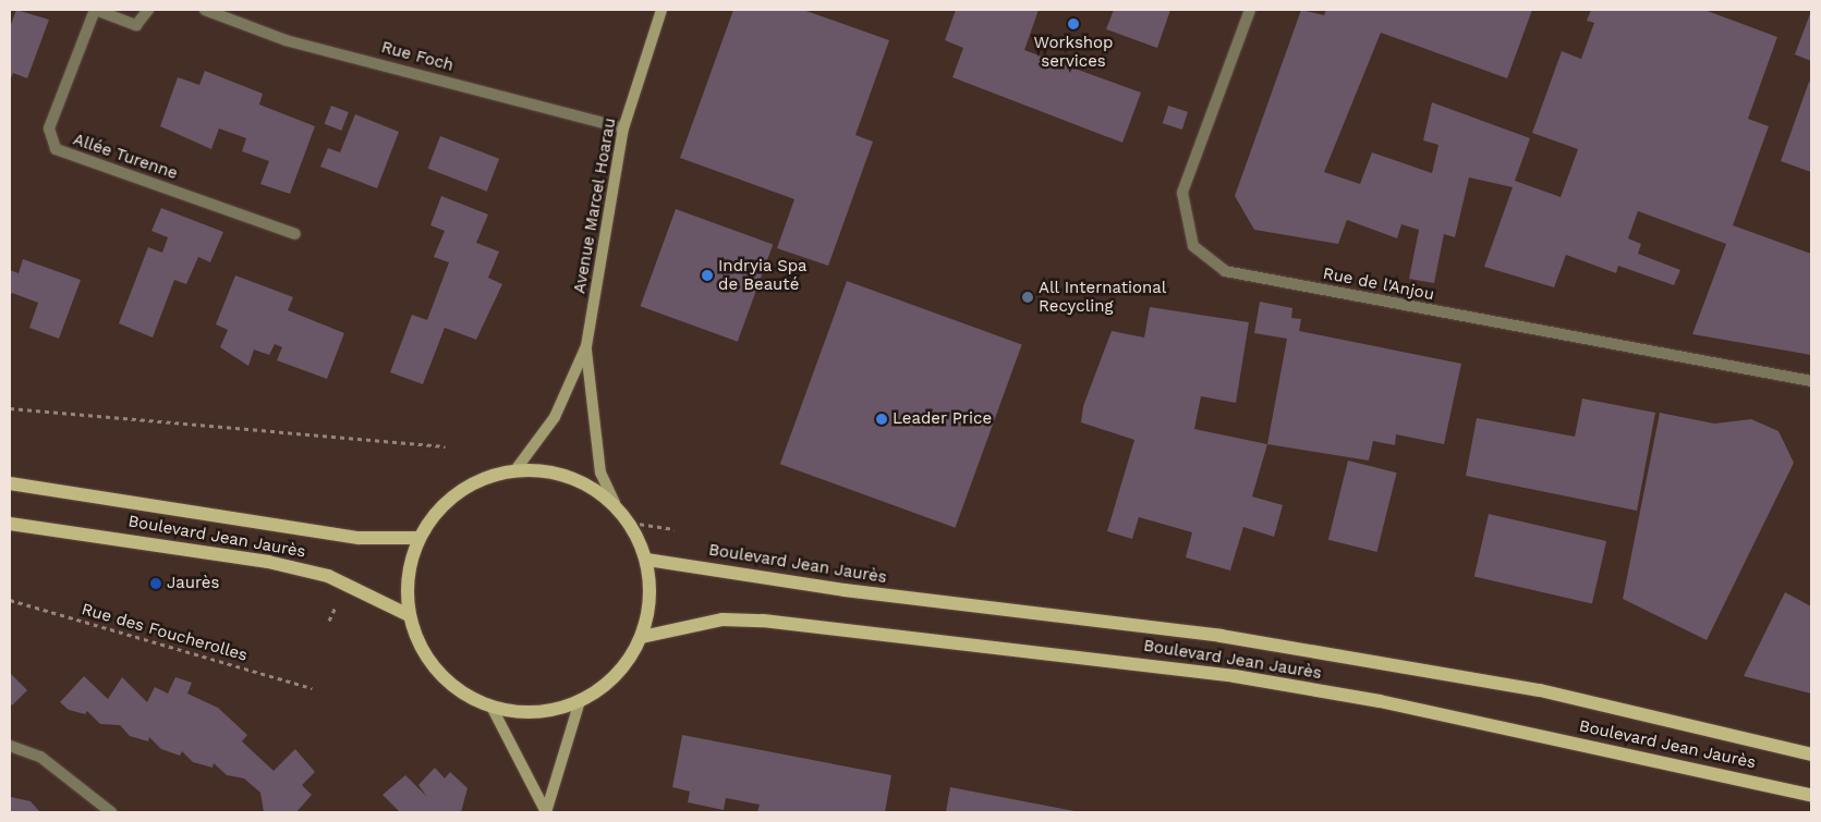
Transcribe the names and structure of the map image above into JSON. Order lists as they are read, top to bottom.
{
  "streets": {
    "main road": ["Avenue Marcel Hoarau", "Boulevard Jean Jaurès"],
    "street": ["Rue Foch", "Allée Turenne", "Rue de l'Anjou"],
    "path": ["Rue des Foucherolles"]
  },
  "crossings": [
    ["Rue Foch", "Avenue Marcel Hoarau"]
  ],
  "places": [
    "Workshop services",
    "Indryia Spa de Beauté",
    "All International Recycling",
    "Leader Price",
    "Jaurès"
  ]
}
